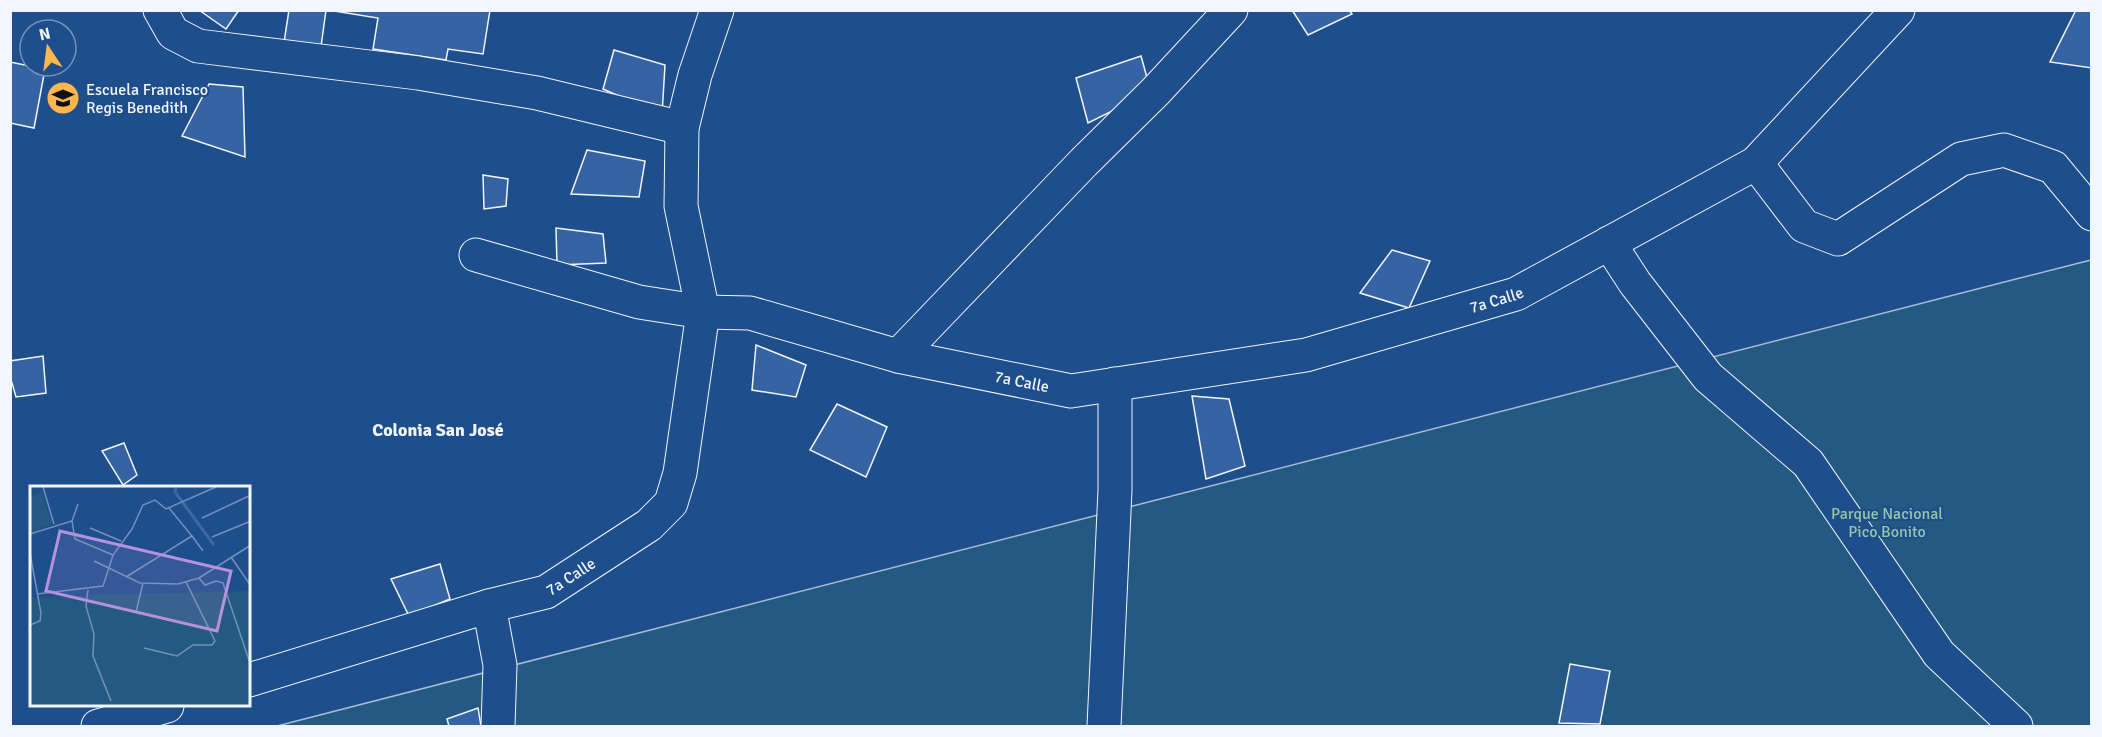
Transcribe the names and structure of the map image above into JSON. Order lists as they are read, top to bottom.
{
  "streets": {
    "street": ["7a Calle"]
  },
  "districts": ["Colonia San José"],
  "parks": ["Parque Nacional Pico Bonito"],
  "places": {
    "school or university": ["Escuela Francisco Regis Benedith"]
  },
  "north": "top"
}
